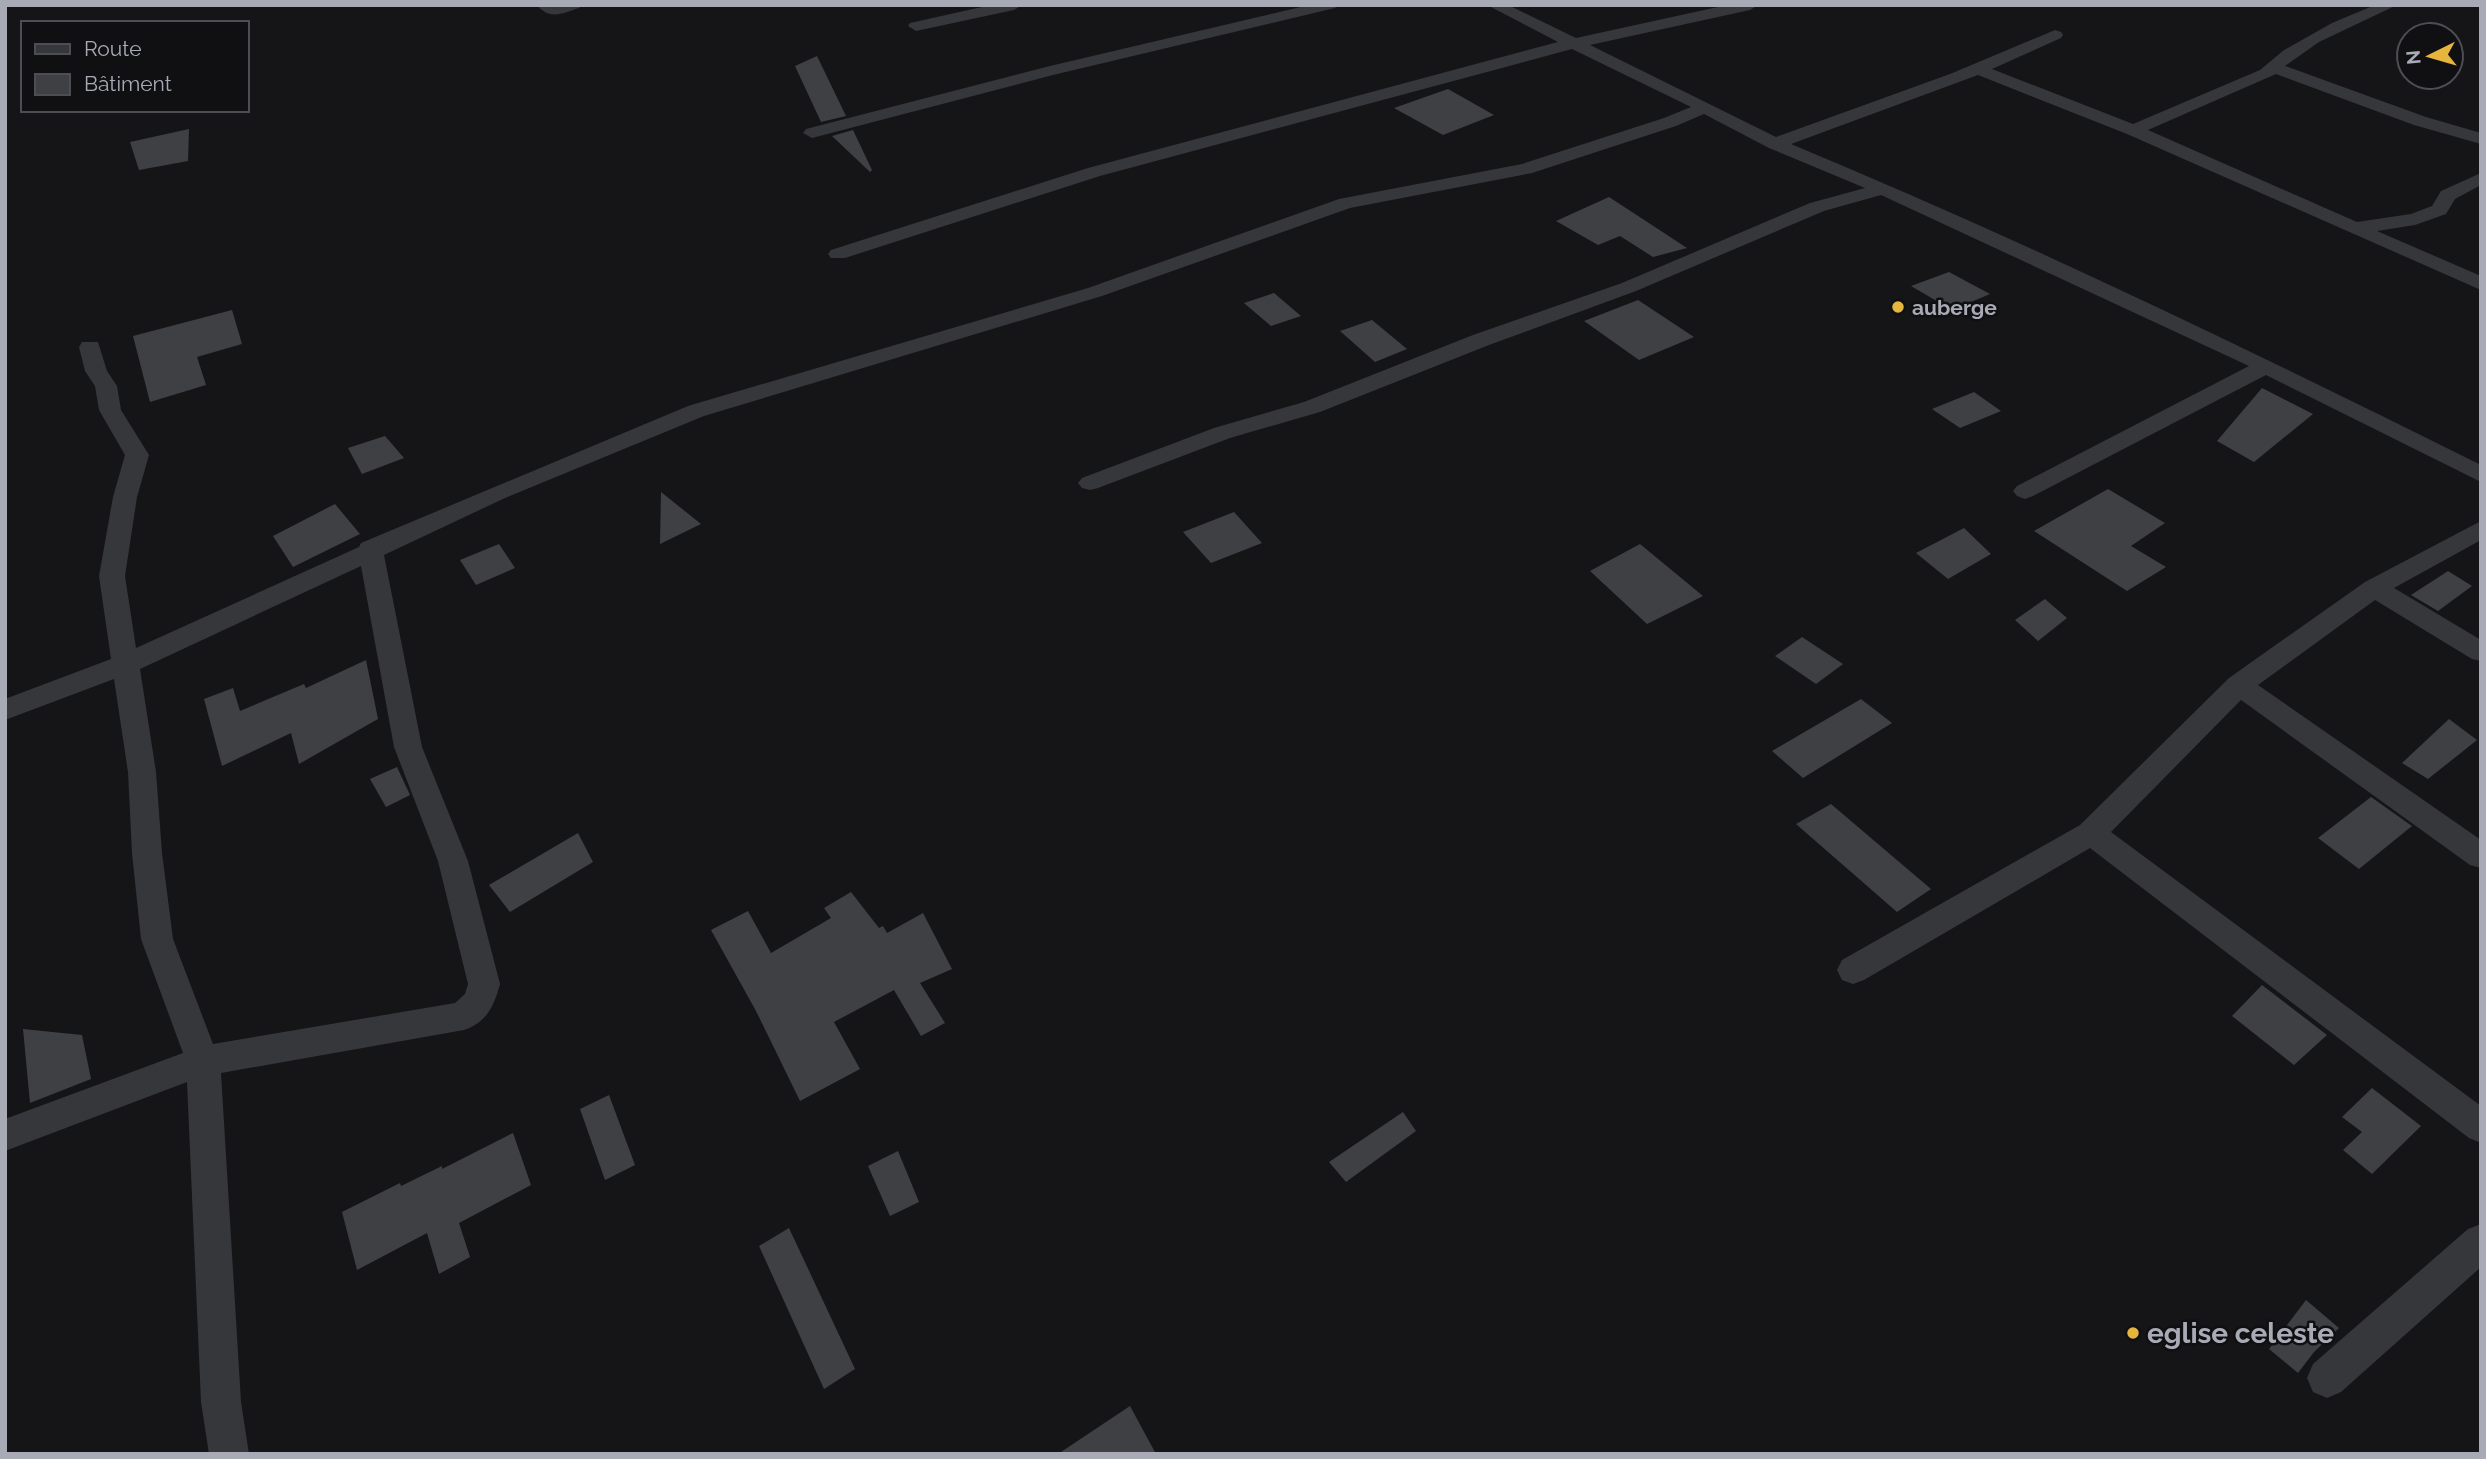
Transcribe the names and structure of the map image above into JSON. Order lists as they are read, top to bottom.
{
  "places": ["auberge", "eglise celeste"],
  "legend": ["Route", "Bâtiment"],
  "north": "left"
}
